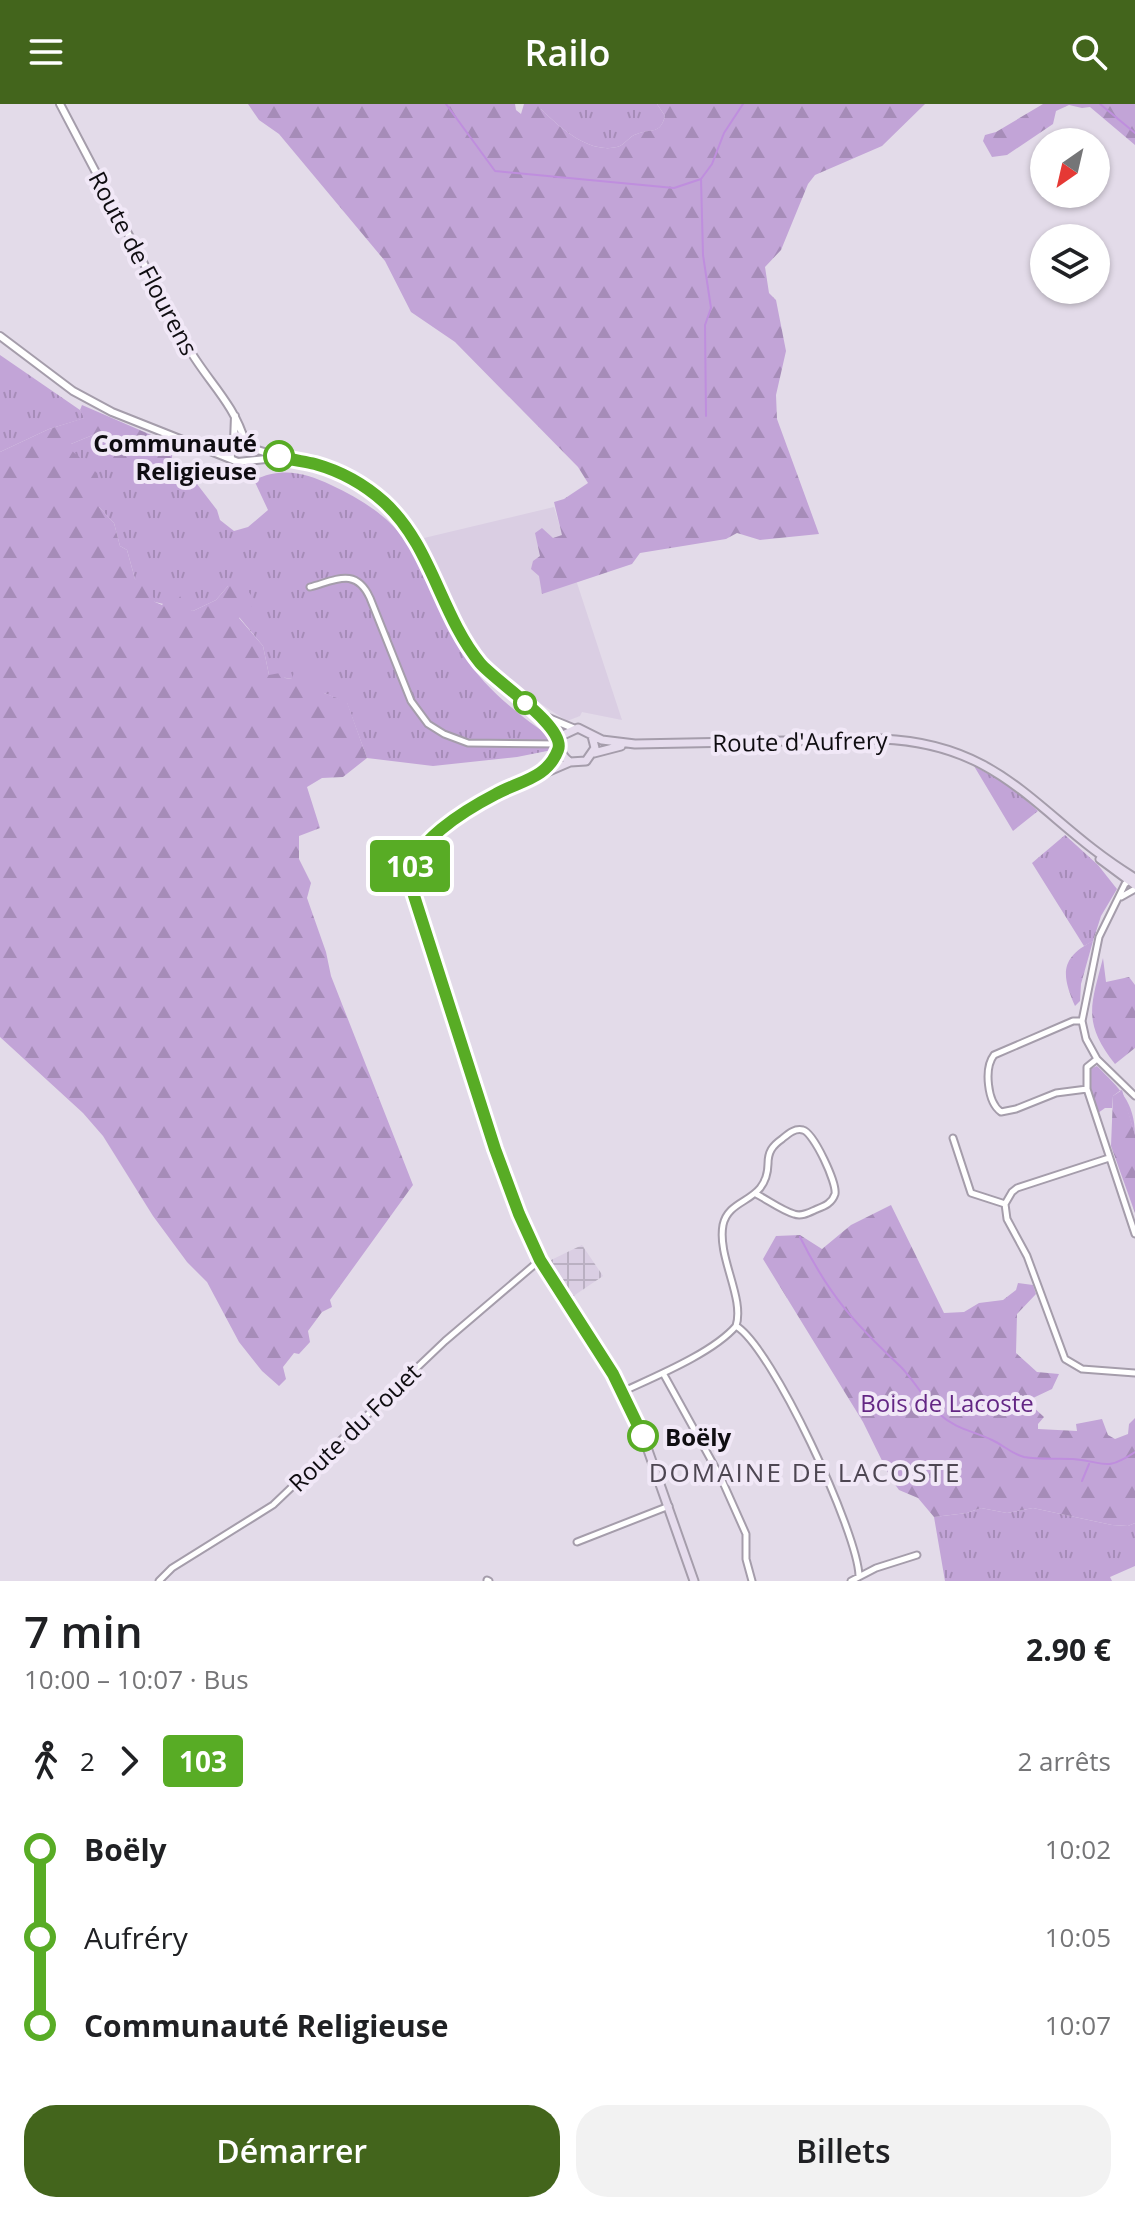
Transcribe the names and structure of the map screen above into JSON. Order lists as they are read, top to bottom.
{
  "streets": {
    "main road": ["Route d'Aufrery"],
    "street": ["Route de Flourens", "Route du Fouet"]
  },
  "districts": ["DOMAINE DE LACOSTE"],
  "parks": ["Bois de Lacoste"],
  "places": ["Communauté Religieuse", "Boëly"],
  "lines": ["bus line 103"],
  "north": "bottom left",
  "page": {
    "header": "Railo",
    "on_map": "103",
    "heading": ["7 min", "10:00 – 10:07 · Bus", "2.90 €"],
    "legs": ["2", "103", "2 arrêts"],
    "list": [
      {
        "name": "Boëly",
        "value": "10:02"
      },
      {
        "name": "Aufréry",
        "value": "10:05"
      },
      {
        "name": "Communauté Religieuse",
        "value": "10:07"
      }
    ],
    "buttons": ["Démarrer", "Billets"]
  }
}
